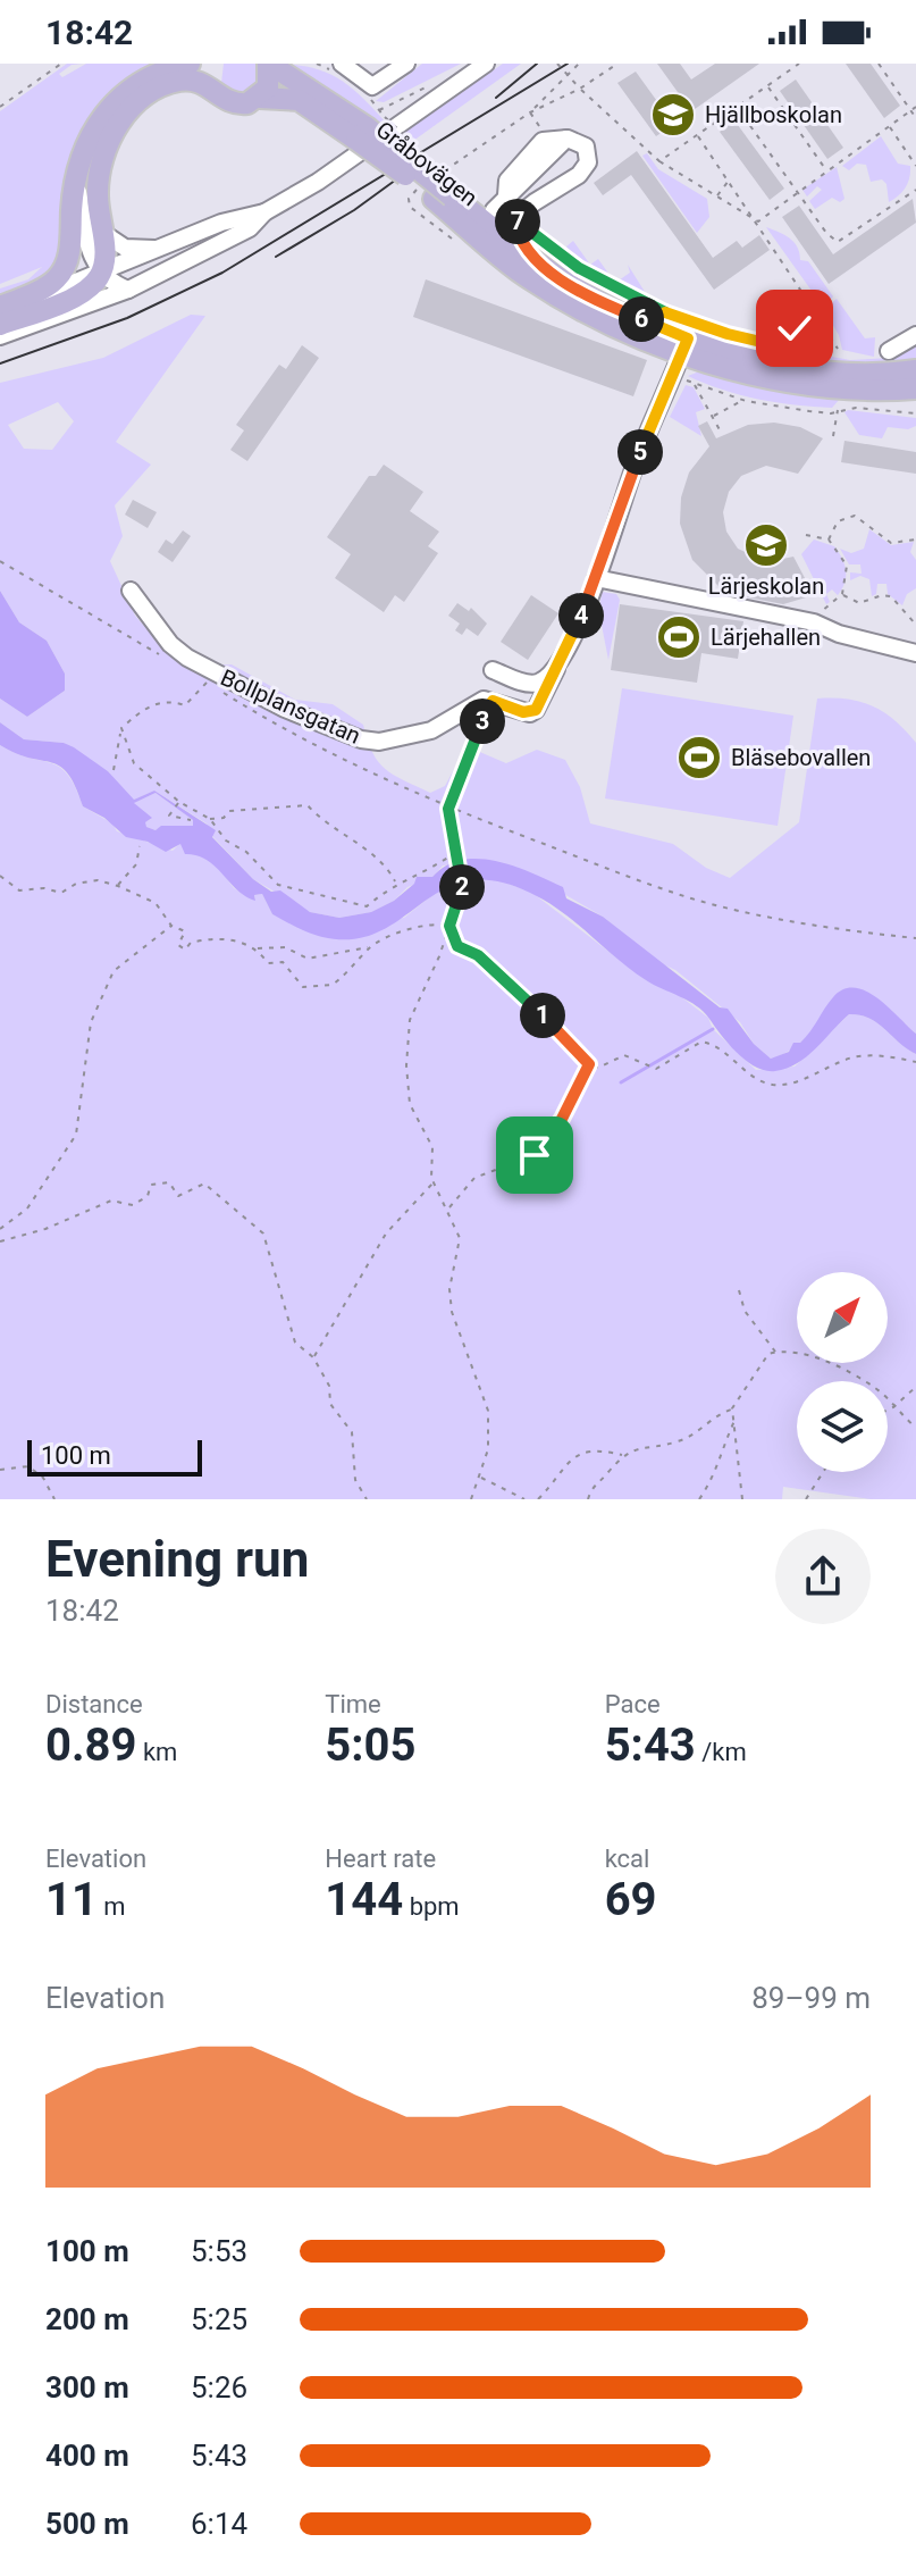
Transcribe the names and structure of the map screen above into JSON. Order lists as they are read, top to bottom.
{
  "streets": {
    "main road": ["Gråbovägen"],
    "street": ["Bollplansgatan"]
  },
  "places": {
    "school or university": ["Hjällboskolan", "Lärjeskolan"],
    "sports": ["Lärjehallen", "Bläsebovallen"]
  },
  "scale_bar": "100 m",
  "north": "top right",
  "page": {
    "status": "18:42",
    "pins": [
      "7",
      "6",
      "5",
      "4",
      "3",
      "2",
      "1"
    ],
    "scale": "100 m",
    "heading": ["Evening run", "18:42"],
    "stats": [
      ["Distance", "0.89 km"],
      ["Time", "5:05"],
      ["Pace", "5:43 /km"],
      ["Elevation", "11 m"],
      ["Heart rate", "144 bpm"],
      ["kcal", "69"]
    ],
    "chart": ["Elevation", "89–99 m"],
    "list": [
      {
        "name": "100 m",
        "note": "5:53"
      },
      {
        "name": "200 m",
        "note": "5:25"
      },
      {
        "name": "300 m",
        "note": "5:26"
      },
      {
        "name": "400 m",
        "note": "5:43"
      },
      {
        "name": "500 m",
        "note": "6:14"
      }
    ]
  }
}
